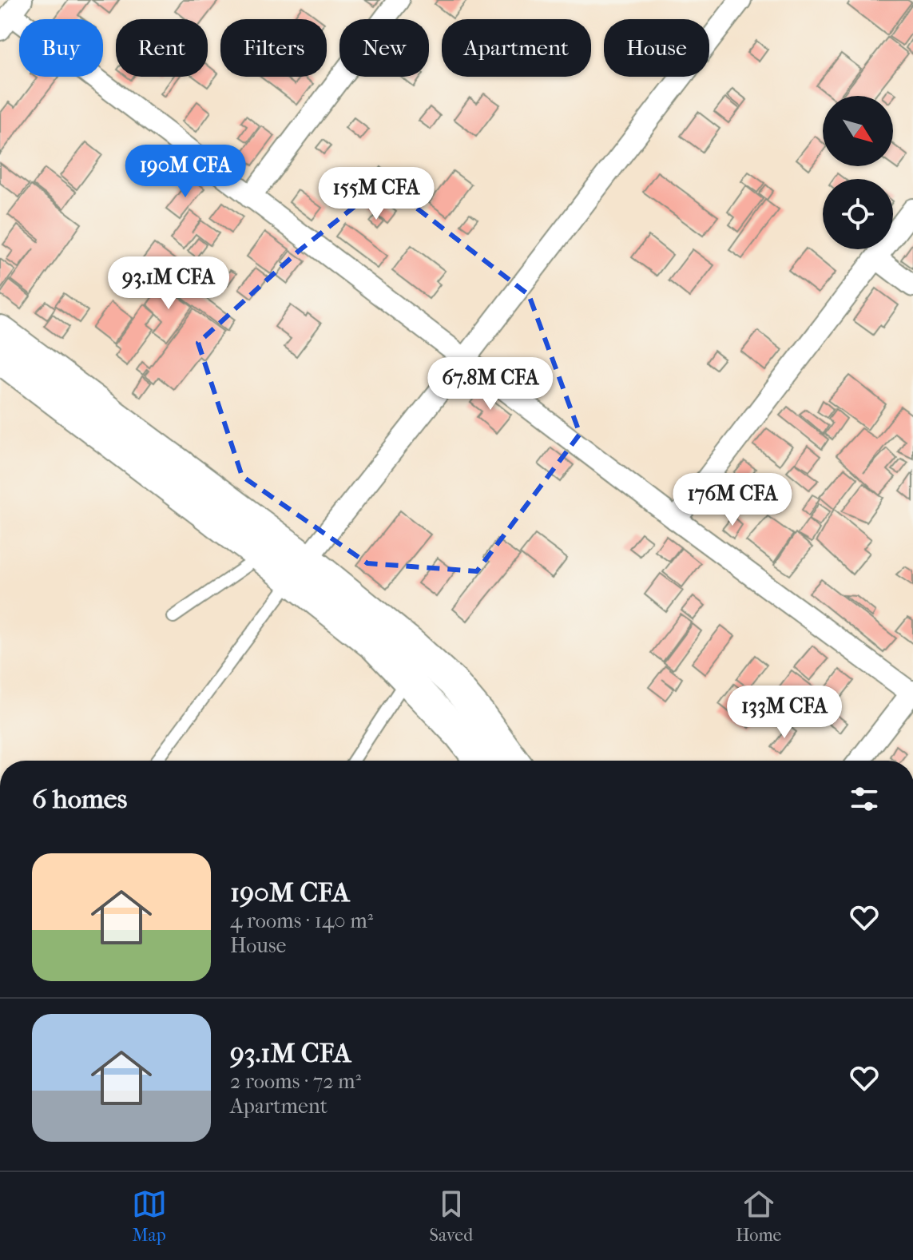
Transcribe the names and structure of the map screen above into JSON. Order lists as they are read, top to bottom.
{
  "north": "bottom right",
  "page": {
    "chip": [
      "Buy",
      "Rent",
      "Filters",
      "New",
      "Apartment",
      "House"
    ],
    "price": [
      "190M CFA",
      "155M CFA",
      "93.1M CFA",
      "67.8M CFA",
      "176M CFA",
      "133M CFA"
    ],
    "heading": "6 homes",
    "list": [
      {
        "name": "190M CFA",
        "note": "4 rooms · 140 m² · House"
      },
      {
        "name": "93.1M CFA",
        "note": "2 rooms · 72 m² · Apartment"
      }
    ],
    "tabs": ["Map", "Saved", "Home"]
  }
}
